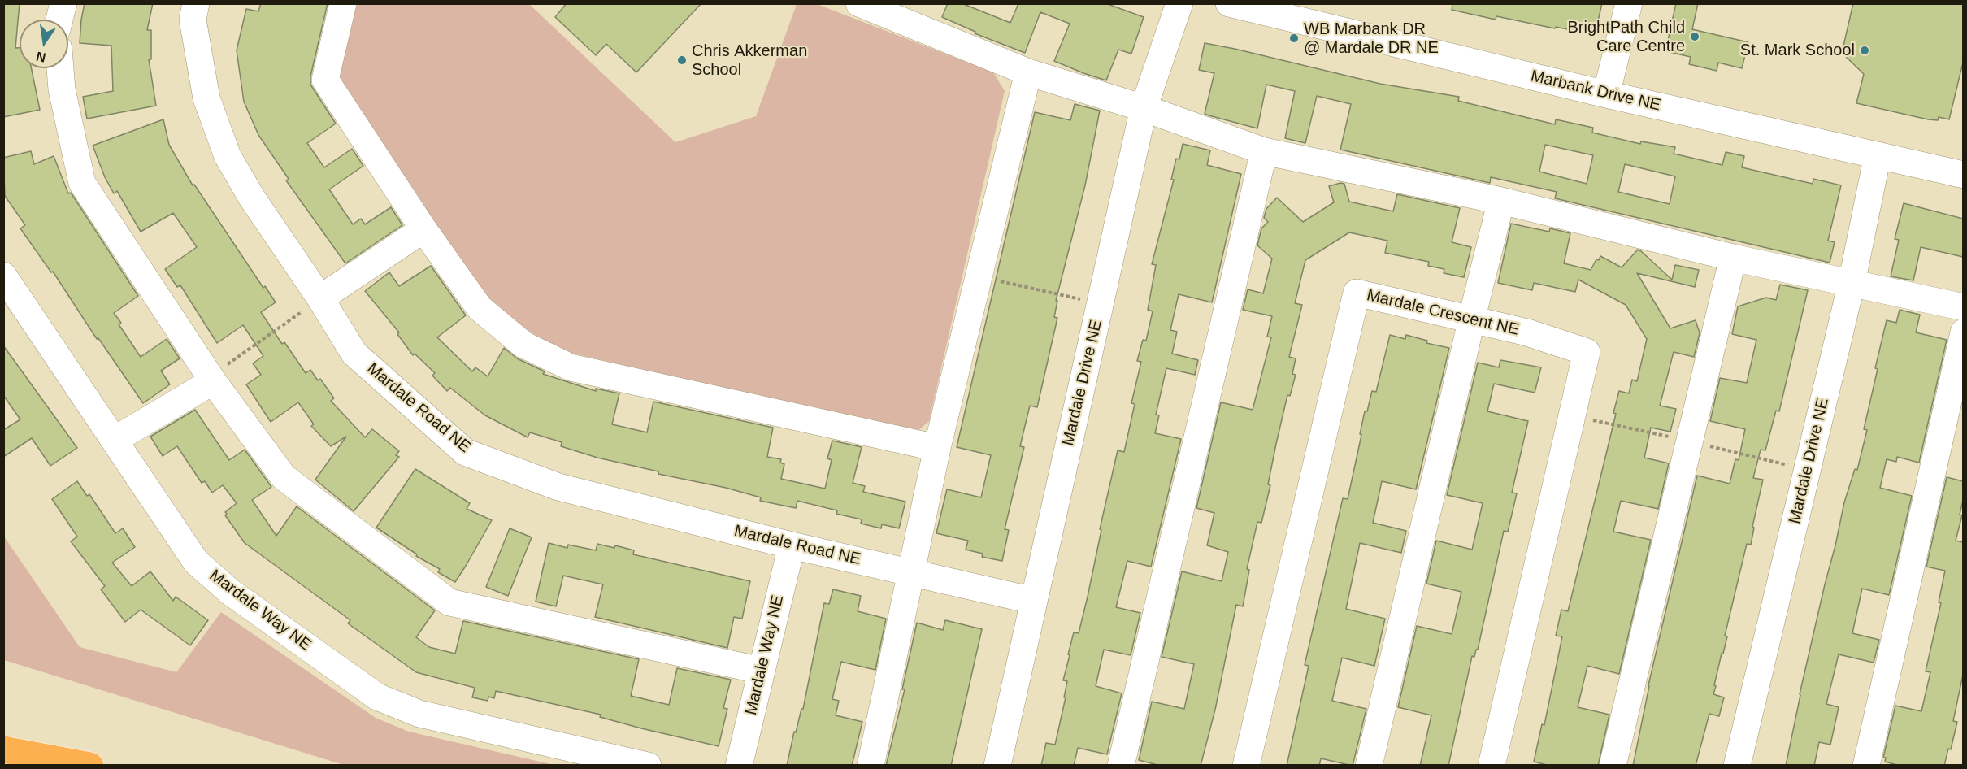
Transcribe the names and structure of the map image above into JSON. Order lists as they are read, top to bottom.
{
  "streets": {
    "street": [
      "Marbank Drive NE",
      "Mardale Crescent NE",
      "Mardale Drive NE",
      "Mardale Road NE",
      "Mardale Way NE"
    ]
  },
  "crossings": [
    ["Marbank Drive NE", "Mardale Drive NE"],
    ["Mardale Drive NE", "Mardale Road NE"],
    ["Mardale Road NE", "Mardale Way NE"]
  ],
  "places": [
    "BrightPath Child Care Centre",
    "WB Marbank DR @ Mardale DR NE",
    "St. Mark School",
    "Chris Akkerman School"
  ],
  "north": "bottom"
}
